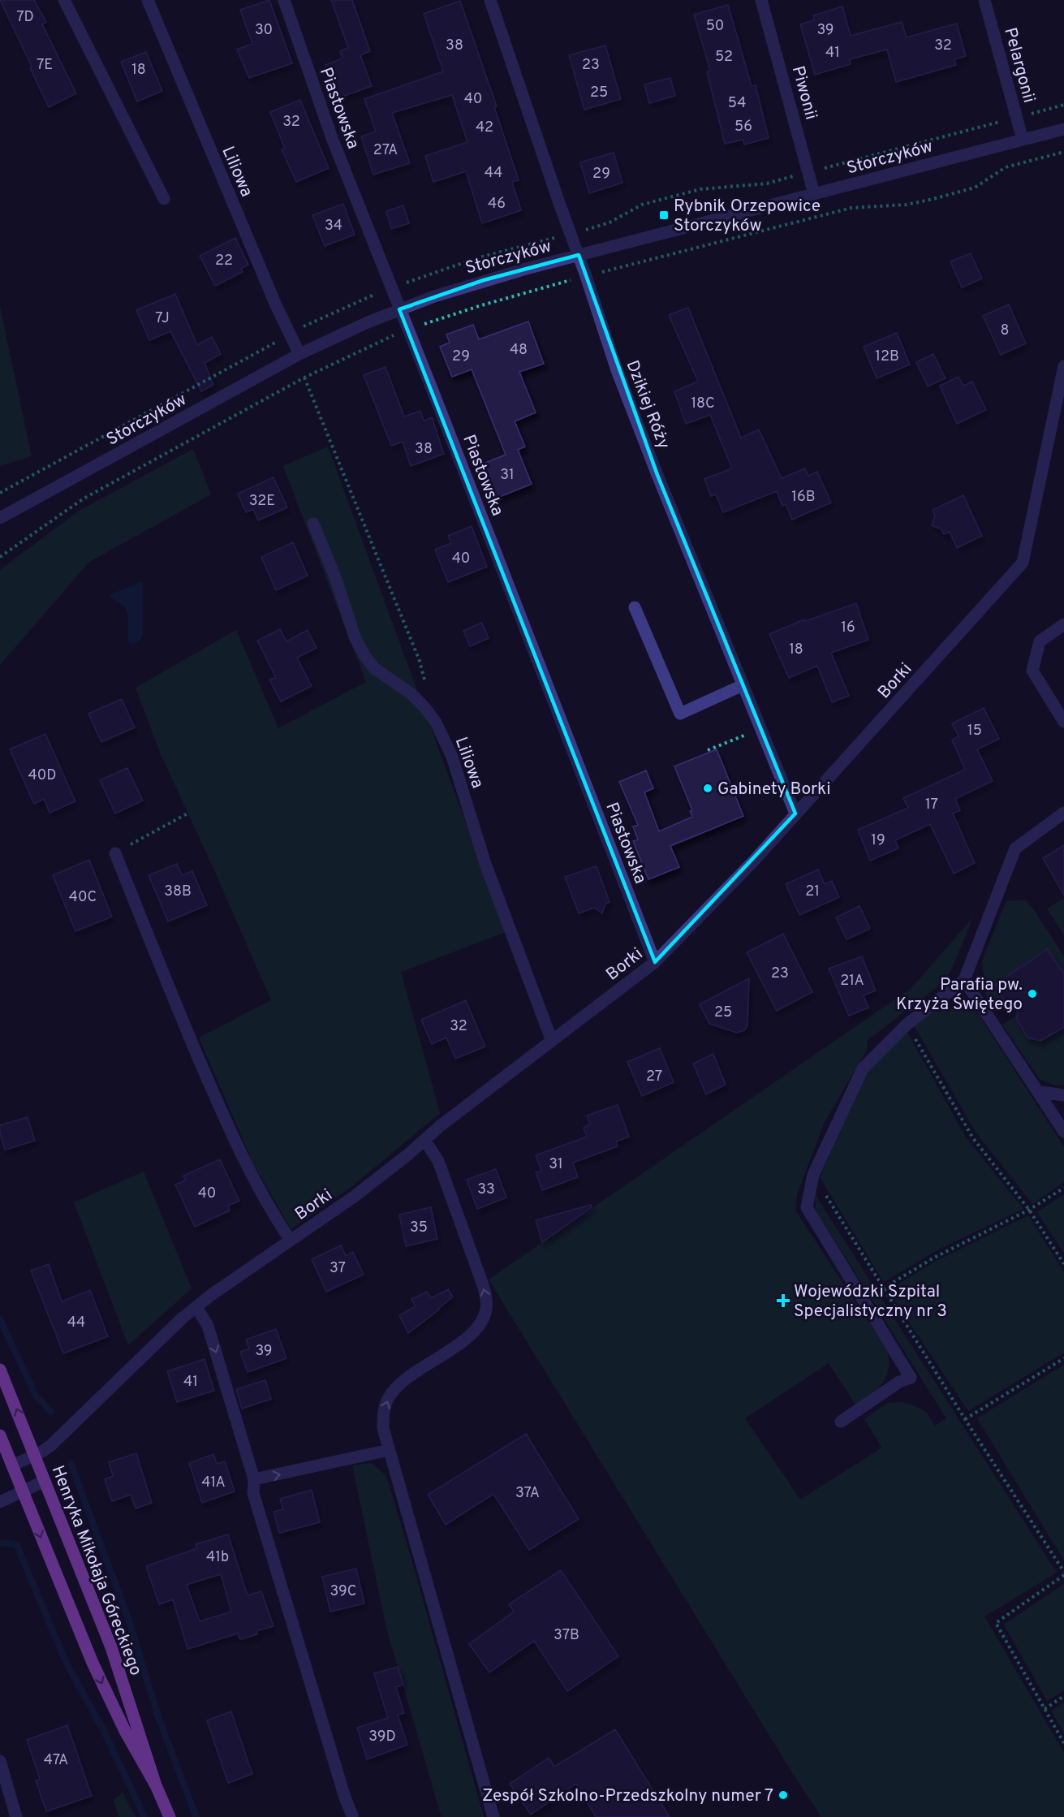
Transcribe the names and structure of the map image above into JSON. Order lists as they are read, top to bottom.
{
  "streets": {
    "main road": ["Henryka Mikołaja Góreckiego"],
    "street": [
      "Pelargonii",
      "Piwonii",
      "Piastowska",
      "Storczyków",
      "Liliowa",
      "Dzikiej Róży",
      "Borki"
    ]
  },
  "crossings": [
    ["Pelargonii", "Storczyków"],
    ["Piwonii", "Storczyków"],
    ["Piastowska", "Storczyków"],
    ["Piastowska", "Borki"],
    ["Storczyków", "Liliowa"],
    ["Storczyków", "Dzikiej Róży"],
    ["Liliowa", "Borki"],
    ["Dzikiej Róży", "Borki"],
    ["Borki", "Henryka Mikołaja Góreckiego"]
  ],
  "places": {
    "transit": ["Rybnik Orzepowice Storczyków"],
    "other": ["Gabinety Borki", "Parafia pw. Krzyża Świętego", "Zespół Szkolno-Przedszkolny numer 7"],
    "health": ["Wojewódzki Szpital Specjalistyczny nr 3"]
  },
  "house_numbers": [
    "7D",
    "50",
    "30",
    "39",
    "38",
    "32",
    "41",
    "52",
    "7E",
    "23",
    "18",
    "25",
    "40",
    "54",
    "32",
    "56",
    "42",
    "27A",
    "44",
    "29",
    "46",
    "34",
    "22",
    "7J",
    "8",
    "48",
    "29",
    "12B",
    "18C",
    "38",
    "31",
    "16B",
    "32E",
    "40",
    "16",
    "18",
    "15",
    "40D",
    "17",
    "19",
    "38B",
    "21",
    "40C",
    "23",
    "21A",
    "25",
    "32",
    "27",
    "31",
    "33",
    "40",
    "35",
    "37",
    "44",
    "39",
    "41",
    "41A",
    "37A",
    "41b",
    "39C",
    "37B",
    "39D",
    "47A"
  ]
}
